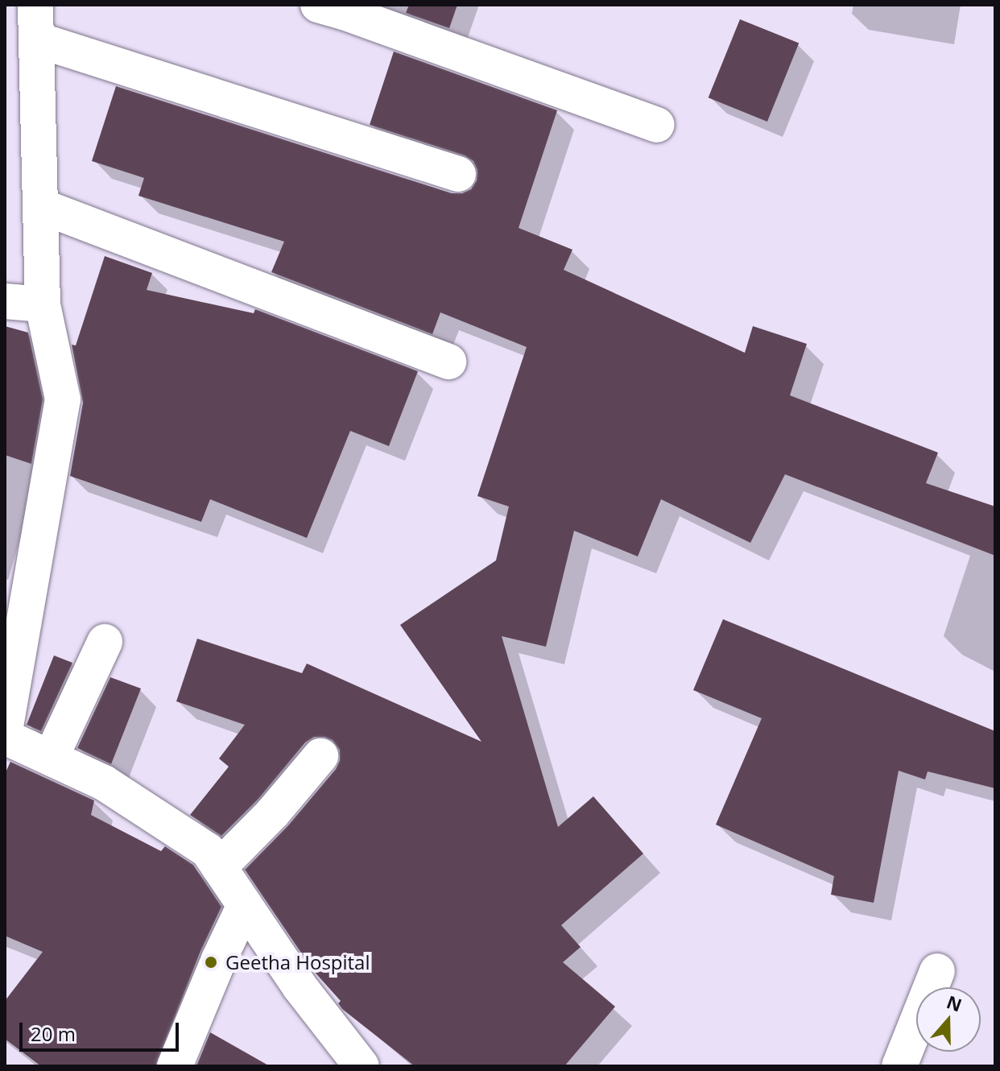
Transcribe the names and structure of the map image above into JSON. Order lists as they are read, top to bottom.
{
  "places": ["Geetha Hospital"],
  "scale_bar": "20 m",
  "north": "top"
}
